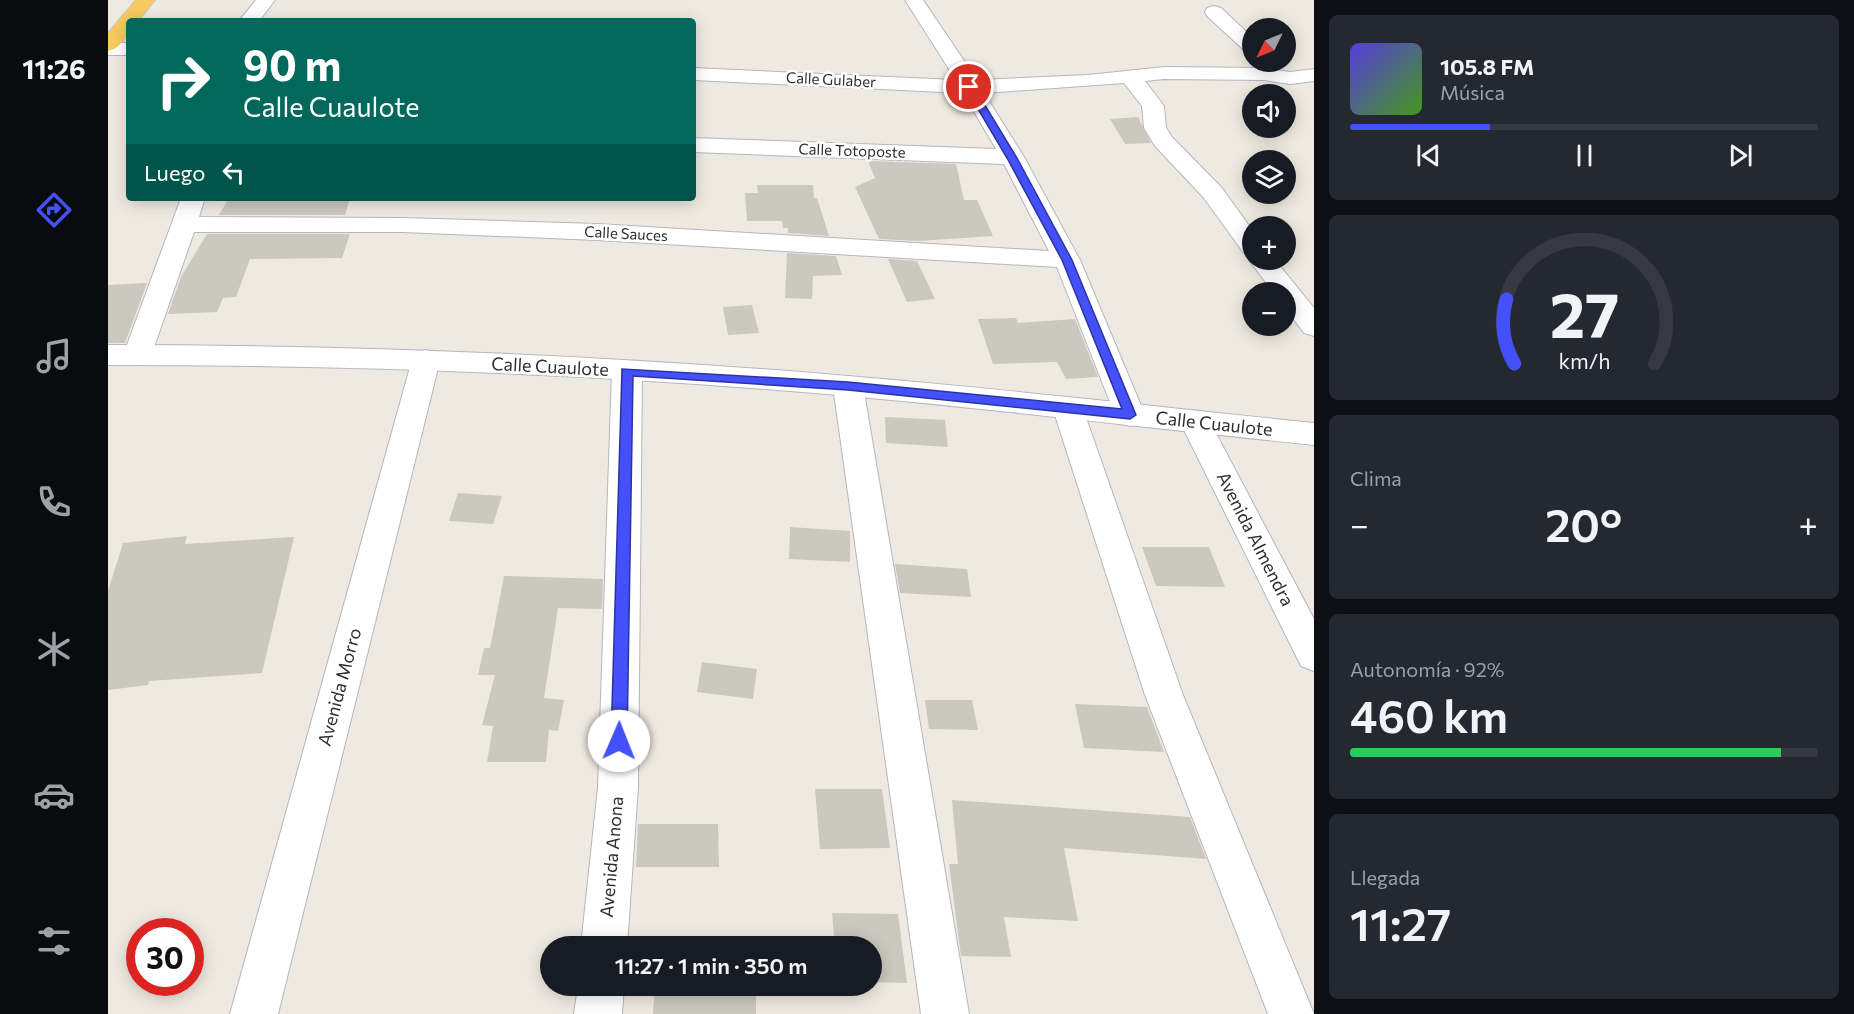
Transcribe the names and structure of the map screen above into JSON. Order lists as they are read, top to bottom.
{
  "streets": {
    "street": [
      "Calle Gulaber",
      "Calle Totoposte",
      "Calle Sauces",
      "Calle Cuaulote",
      "Avenida Almendra",
      "Avenida Morro",
      "Avenida Anona"
    ]
  },
  "crossings": [
    ["Calle Cuaulote", "Avenida Almendra"],
    ["Calle Cuaulote", "Avenida Morro"],
    ["Calle Cuaulote", "Avenida Anona"]
  ],
  "north": "bottom left",
  "page": {
    "tabs": "11:26",
    "map_buttons": ["+", "−"],
    "turn": ["90 m", "Calle Cuaulote"],
    "song": ["105.8 FM", "Música"],
    "then": "Luego",
    "tile": [
      "Clima",
      ["Autonomía · 92%", "460 km"],
      ["Llegada", "11:27"]
    ],
    "heat": ["−", "20°", "+"],
    "limit": "30",
    "trip": "11:27 · 1 min · 350 m",
    "gauge": ["27", "km/h"]
  }
}
